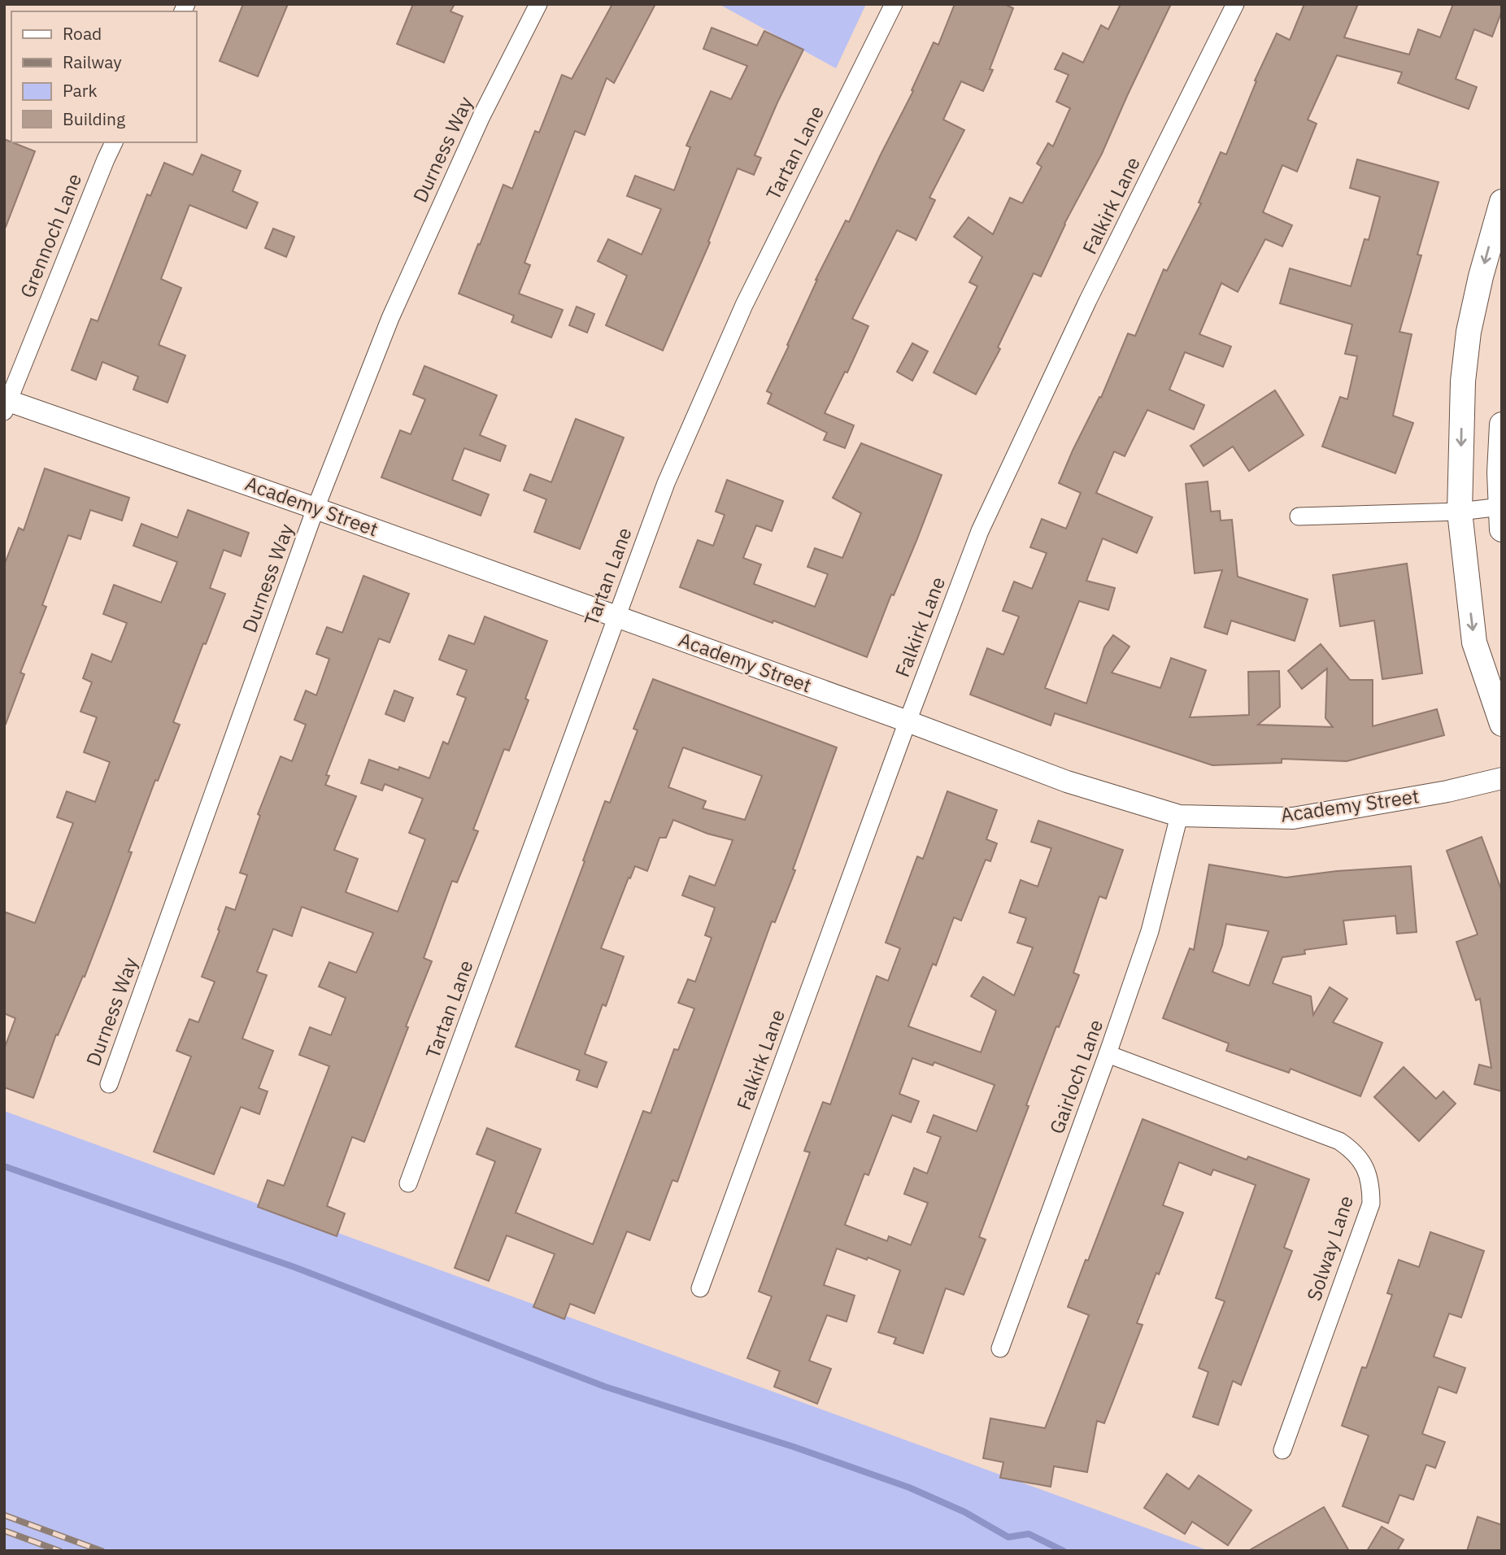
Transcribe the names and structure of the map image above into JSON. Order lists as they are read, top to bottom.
{
  "streets": {
    "street": [
      "Durness Way",
      "Tartan Lane",
      "Falkirk Lane",
      "Grennoch Lane",
      "Academy Street",
      "Gairloch Lane",
      "Solway Lane"
    ]
  },
  "crossings": [
    ["Durness Way", "Academy Street"],
    ["Tartan Lane", "Academy Street"],
    ["Falkirk Lane", "Academy Street"],
    ["Grennoch Lane", "Academy Street"],
    ["Academy Street", "Gairloch Lane"],
    ["Gairloch Lane", "Solway Lane"]
  ],
  "legend": [
    "Road",
    "Railway",
    "Park",
    "Building"
  ]
}
